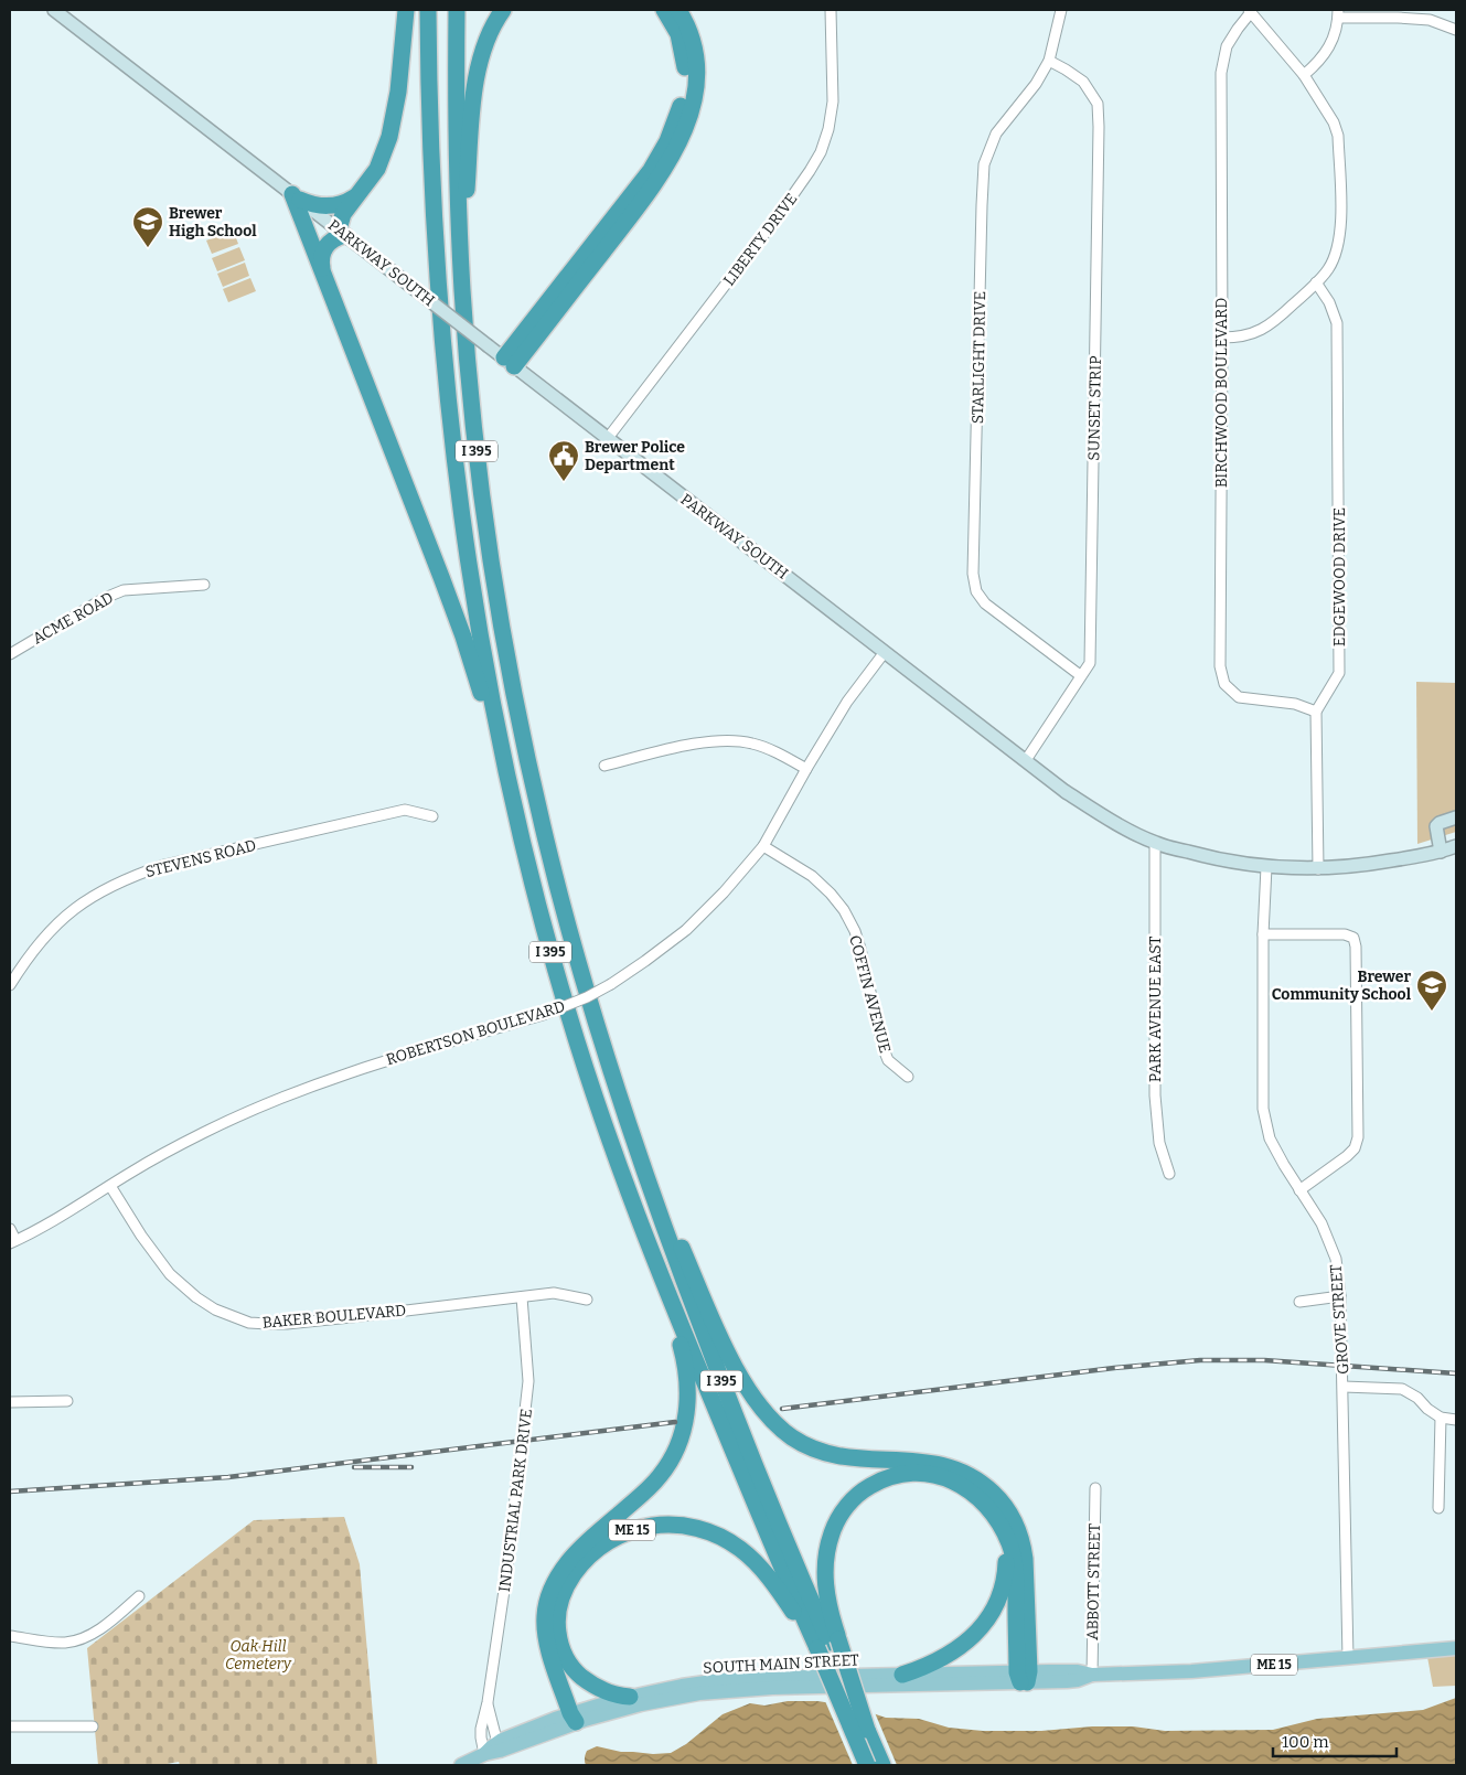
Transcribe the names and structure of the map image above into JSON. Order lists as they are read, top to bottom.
{
  "streets": {
    "highway": ["I 395", "ME 15"],
    "main road": ["PARKWAY SOUTH", "SOUTH MAIN STREET"],
    "street": [
      "LIBERTY DRIVE",
      "STARLIGHT DRIVE",
      "BIRCHWOOD BOULEVARD",
      "SUNSET STRIP",
      "EDGEWOOD DRIVE",
      "ACME ROAD",
      "STEVENS ROAD",
      "COFFIN AVENUE",
      "PARK AVENUE EAST",
      "ROBERTSON BOULEVARD",
      "BAKER BOULEVARD",
      "GROVE STREET",
      "INDUSTRIAL PARK DRIVE",
      "ABBOTT STREET"
    ]
  },
  "crossings": [
    ["LIBERTY DRIVE", "PARKWAY SOUTH"],
    ["PARKWAY SOUTH", "SUNSET STRIP"],
    ["PARKWAY SOUTH", "PARK AVENUE EAST"],
    ["PARKWAY SOUTH", "ROBERTSON BOULEVARD"],
    ["PARKWAY SOUTH", "GROVE STREET"],
    ["STARLIGHT DRIVE", "SUNSET STRIP"],
    ["BIRCHWOOD BOULEVARD", "EDGEWOOD DRIVE"],
    ["I 395", "ME 15"],
    ["COFFIN AVENUE", "ROBERTSON BOULEVARD"],
    ["ROBERTSON BOULEVARD", "BAKER BOULEVARD"],
    ["BAKER BOULEVARD", "INDUSTRIAL PARK DRIVE"],
    ["GROVE STREET", "SOUTH MAIN STREET"],
    ["INDUSTRIAL PARK DRIVE", "SOUTH MAIN STREET"],
    ["ME 15", "SOUTH MAIN STREET"],
    ["ABBOTT STREET", "SOUTH MAIN STREET"]
  ],
  "parks": ["Oak Hill Cemetery"],
  "places": {
    "school or university": ["Brewer High School", "Brewer Community School"],
    "public building": ["Brewer Police Department"]
  },
  "scale_bar": "100 m"
}
